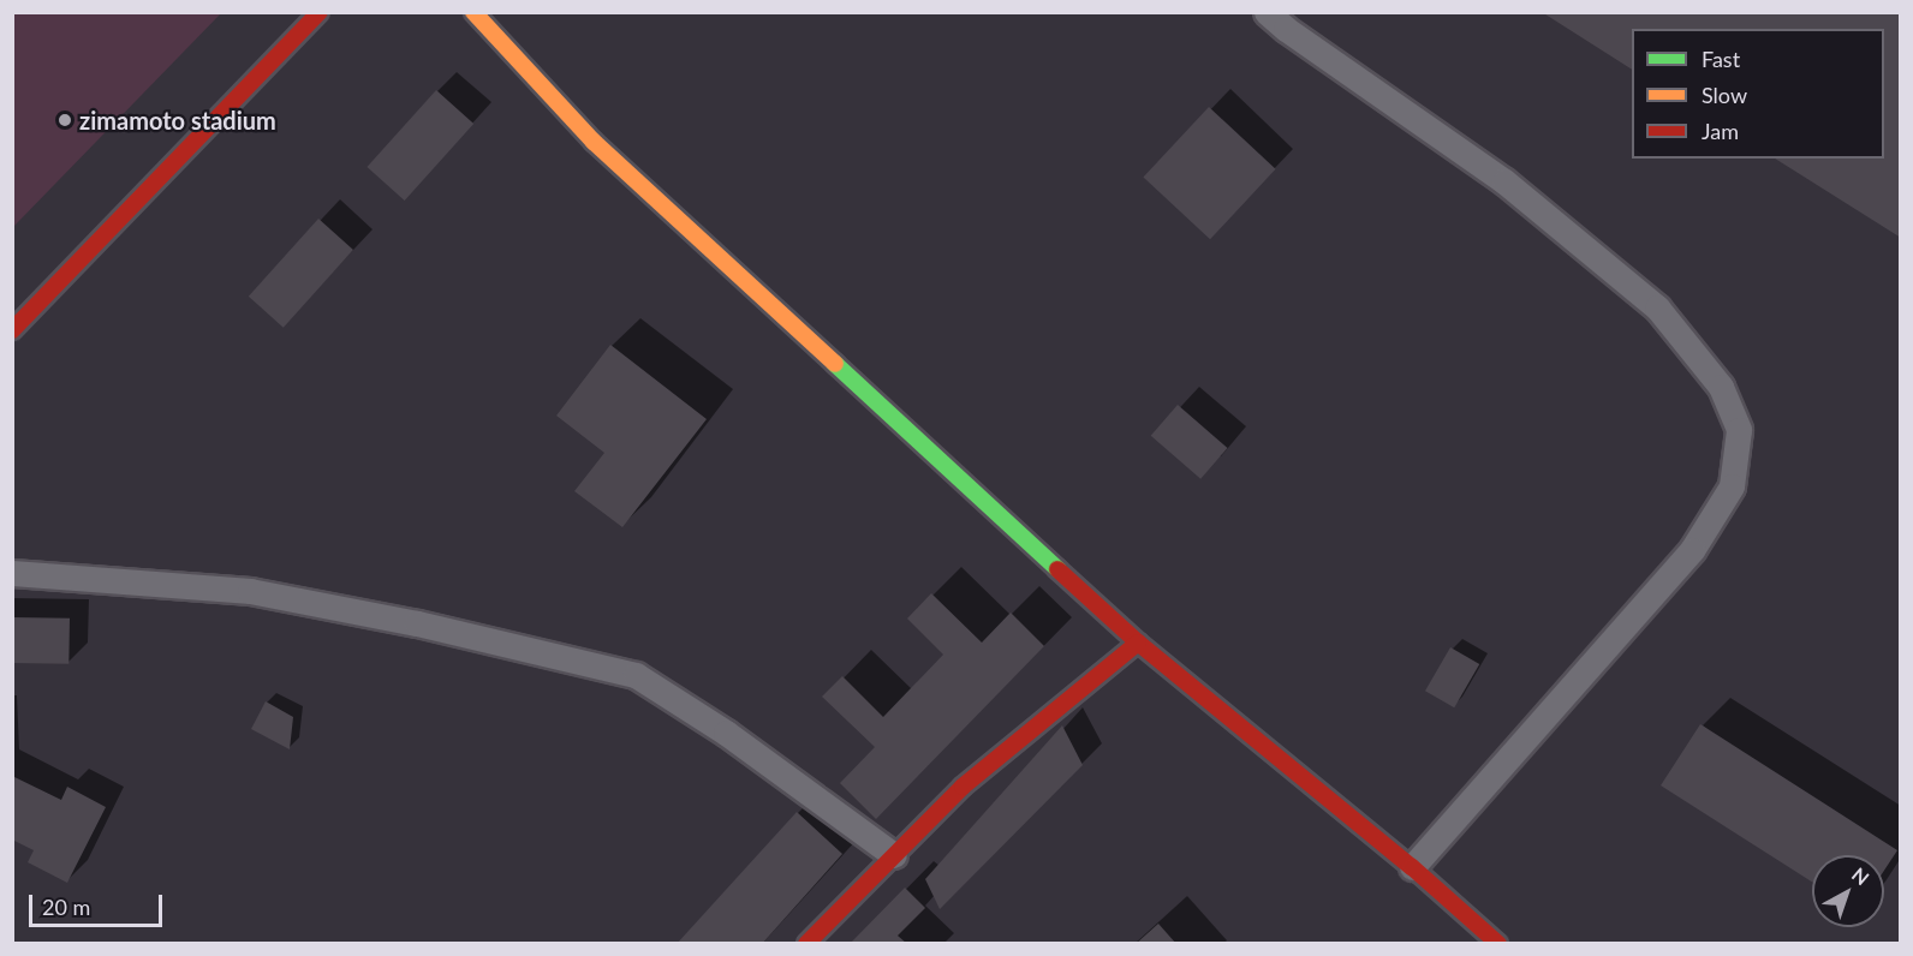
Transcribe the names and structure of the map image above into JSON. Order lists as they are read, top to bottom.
{
  "places": ["zimamoto stadium"],
  "legend": ["Fast", "Slow", "Jam"],
  "scale_bar": "20 m",
  "north": "top right"
}
